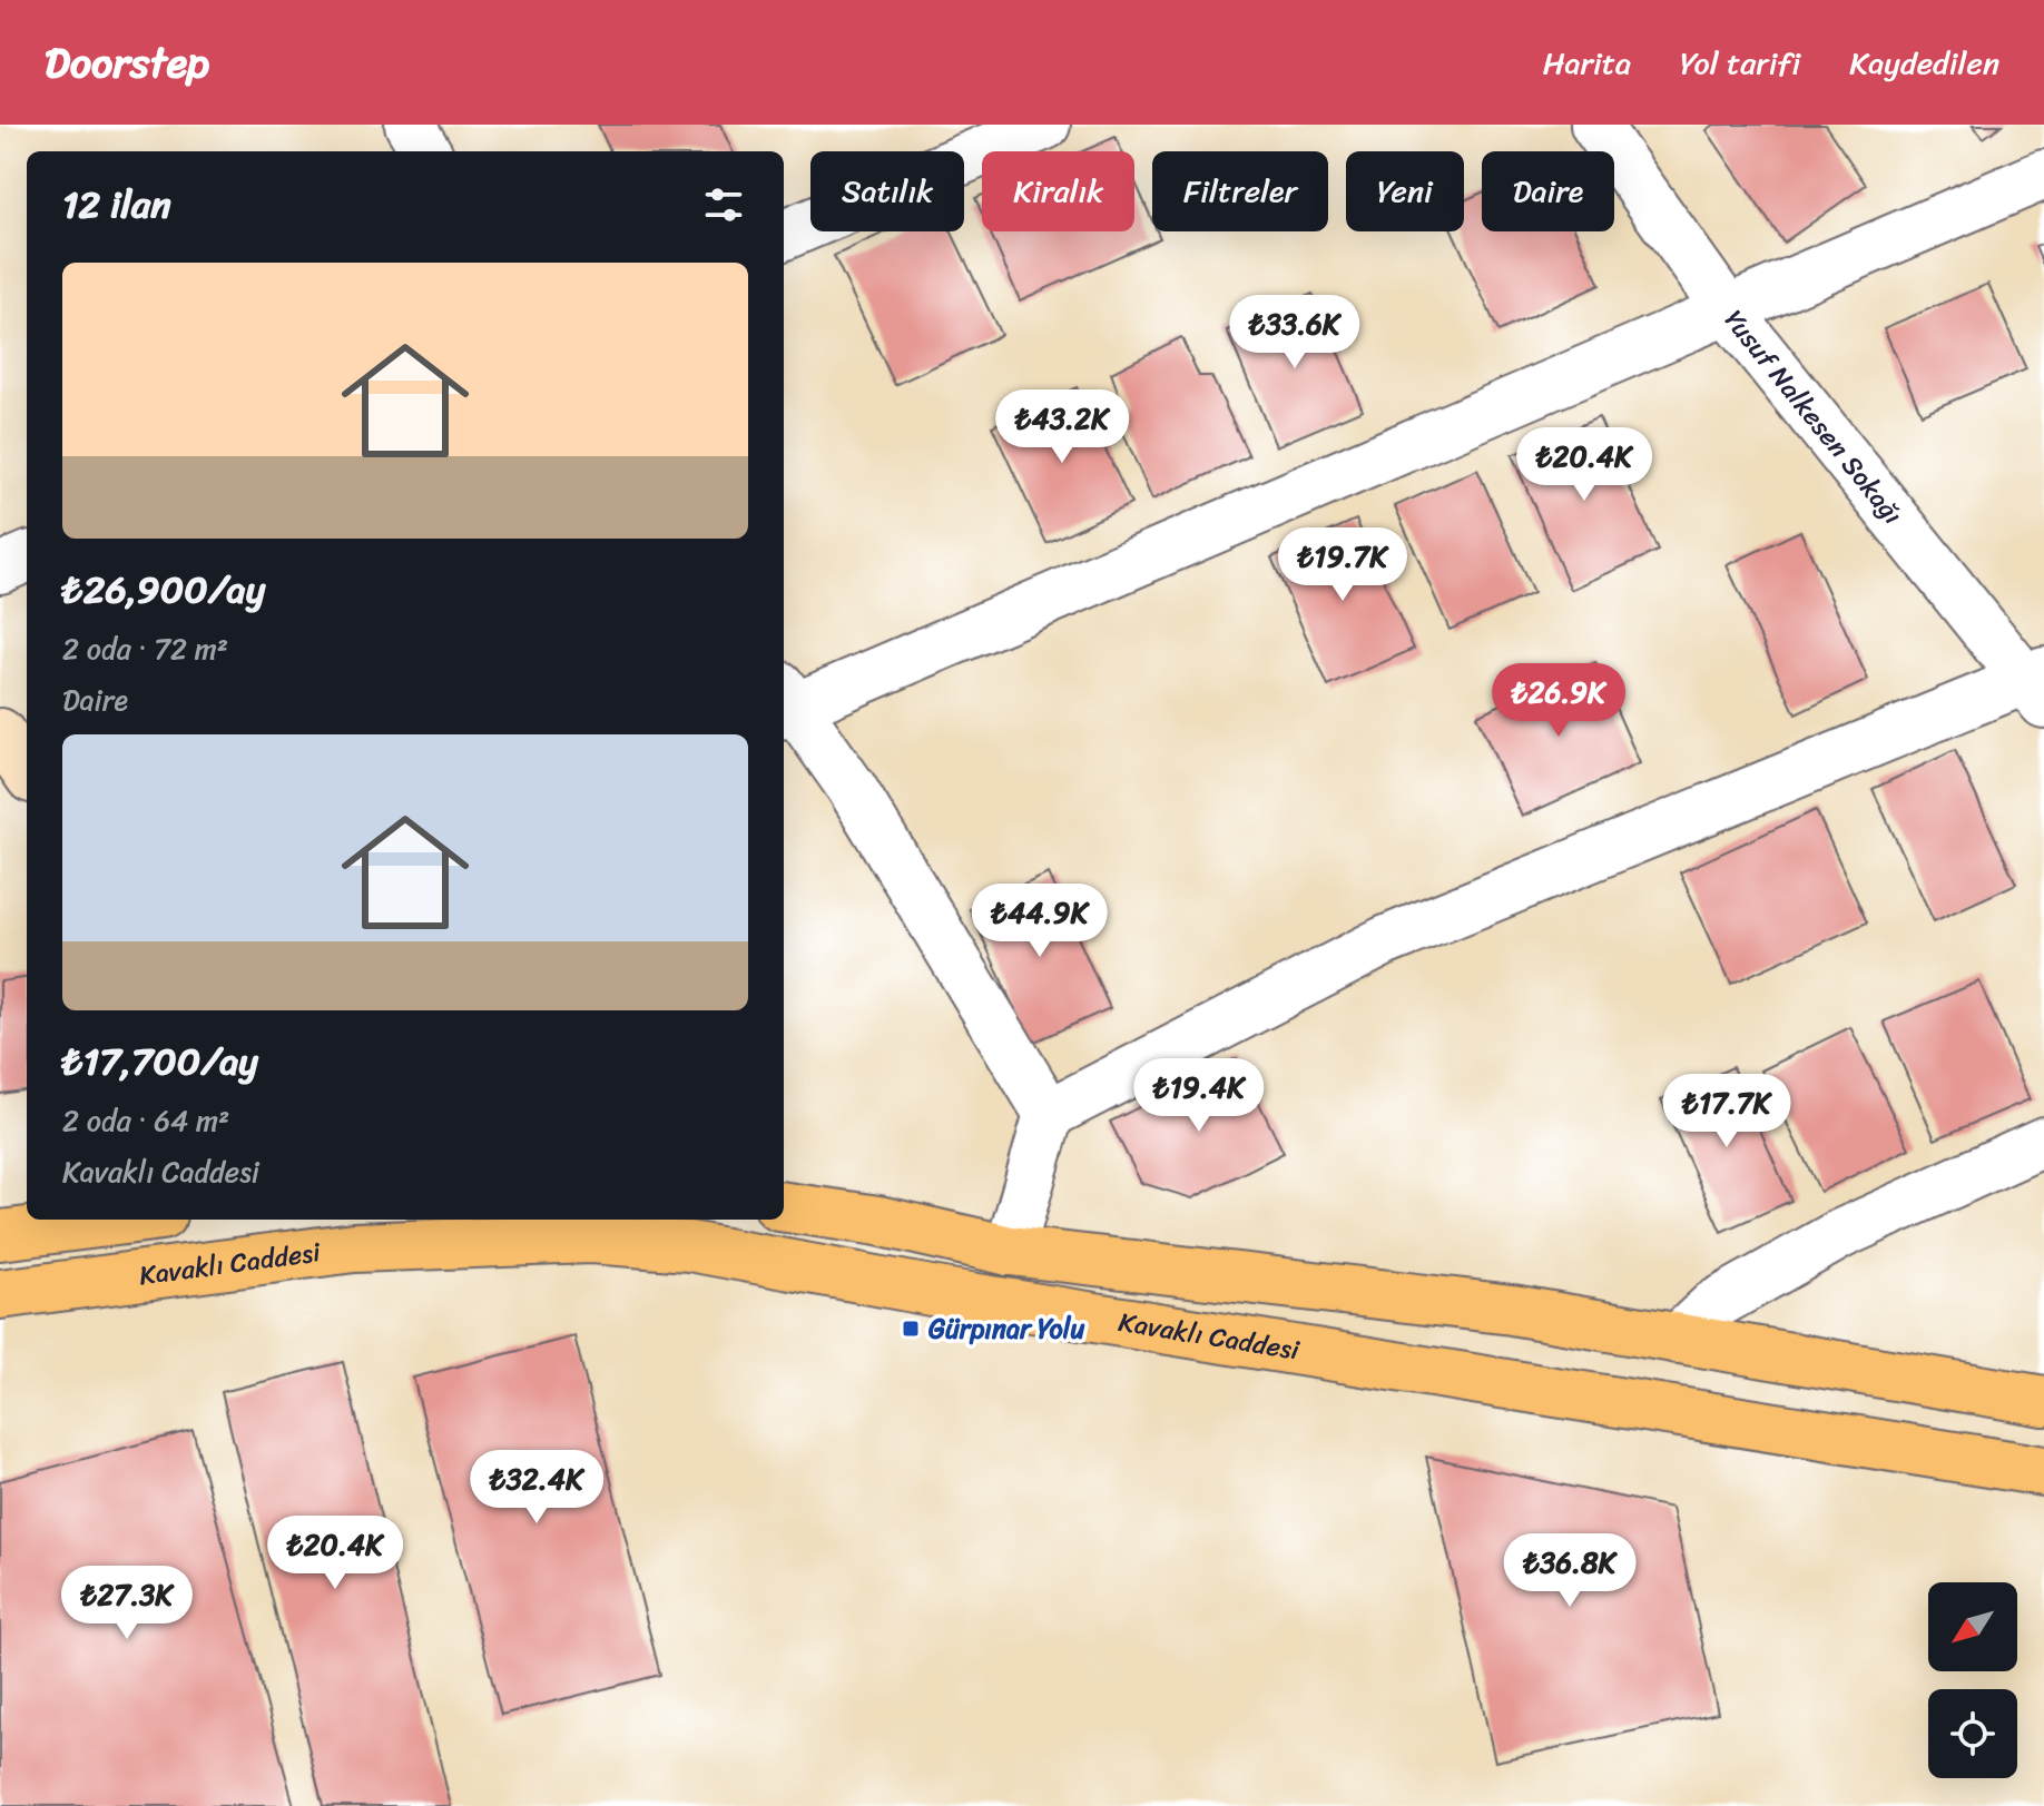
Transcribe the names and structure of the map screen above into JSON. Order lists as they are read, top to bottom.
{
  "streets": {
    "main road": ["Kavaklı Caddesi"],
    "street": ["Yusuf Nalkesen Sokağı"]
  },
  "places": {
    "transit": ["Gürpınar Yolu"]
  },
  "north": "bottom left",
  "page": {
    "header": "Doorstep",
    "nav": ["Harita", "Yol tarifi", "Kaydedilen"],
    "chip": [
      "Satılık",
      "Kiralık",
      "Filtreler",
      "Yeni",
      "Daire"
    ],
    "heading": "12 ilan",
    "list": [
      {
        "name": "₺26,900/ay",
        "note": "2 oda · 72 m² · Daire"
      },
      {
        "name": "₺17,700/ay",
        "note": "2 oda · 64 m² · Kavaklı Caddesi"
      }
    ],
    "price": [
      "₺33.6K",
      "₺43.2K",
      "₺20.4K",
      "₺19.7K",
      "₺26.9K",
      "₺44.9K",
      "₺19.4K",
      "₺17.7K",
      "₺32.4K",
      "₺20.4K",
      "₺36.8K",
      "₺27.3K"
    ]
  }
}
